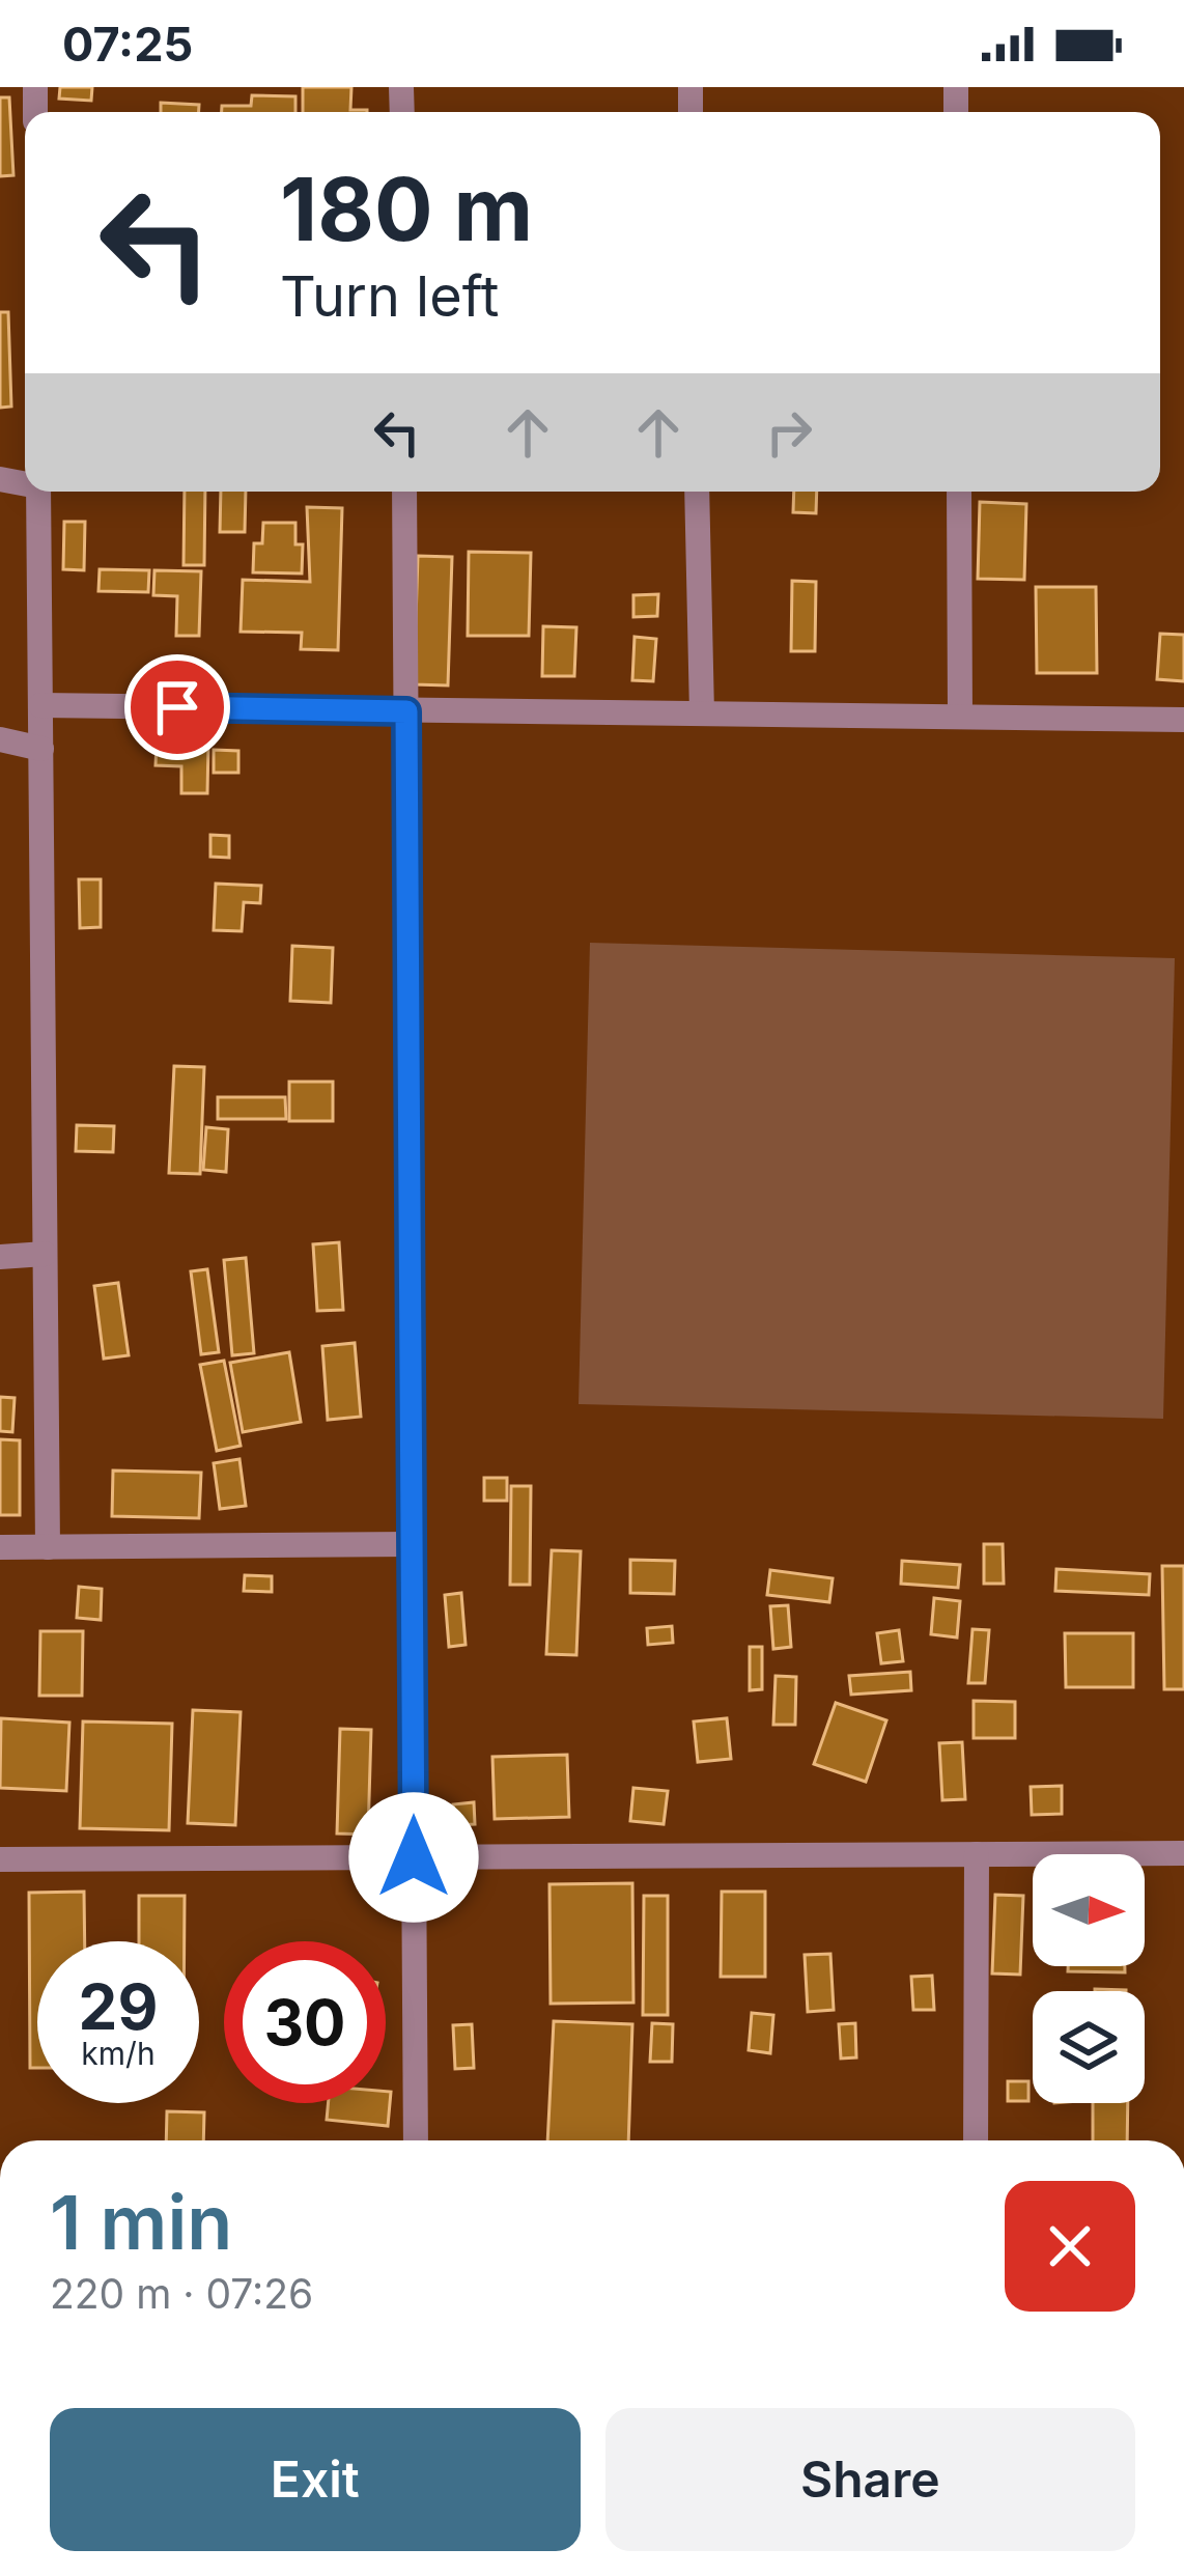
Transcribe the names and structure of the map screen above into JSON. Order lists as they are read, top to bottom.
{
  "north": "right",
  "page": {
    "status": "07:25",
    "turn": ["180 m", "Turn left"],
    "speed": "29 km/h",
    "limit": "30",
    "heading": ["1 min", "220 m · 07:26"],
    "buttons": ["Exit", "Share"]
  }
}
